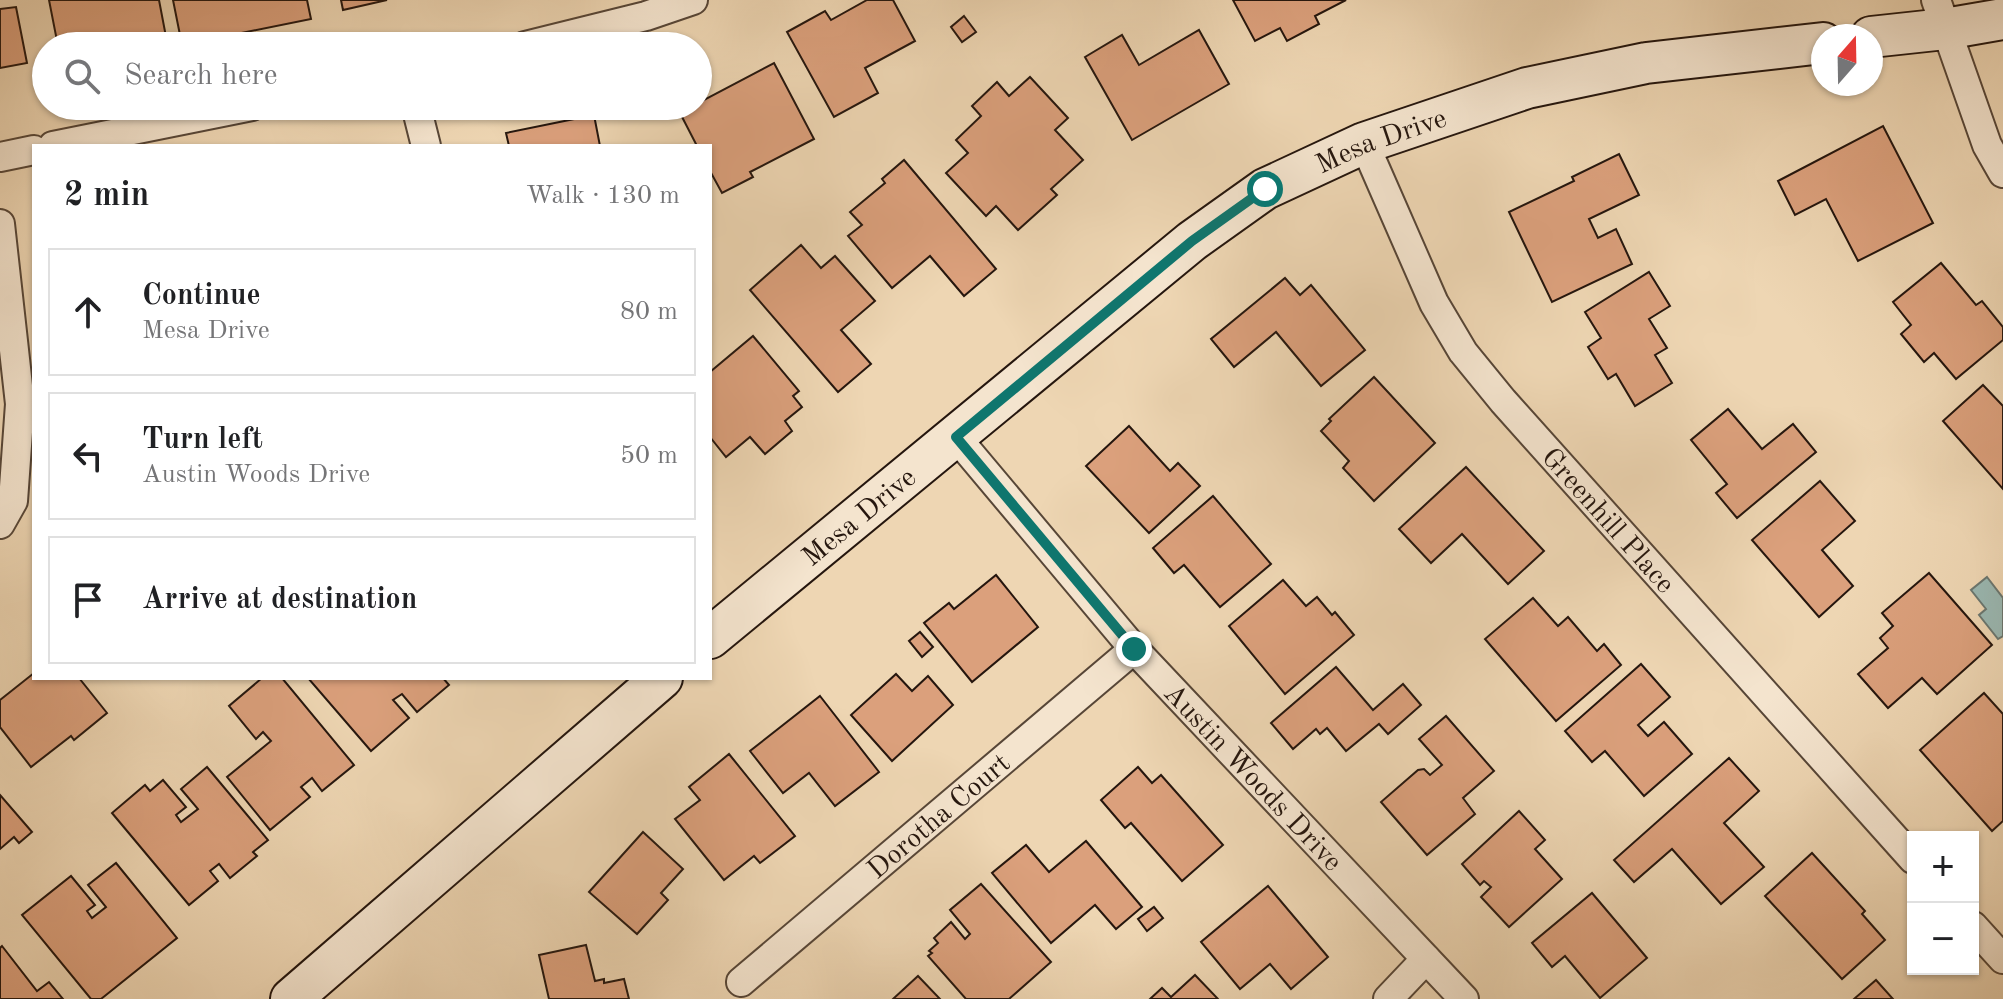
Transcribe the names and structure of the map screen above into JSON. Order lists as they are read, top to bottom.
{
  "streets": {
    "street": [
      "Mesa Drive",
      "Greenhill Place",
      "Austin Woods Drive",
      "Dorotha Court"
    ]
  },
  "crossings": [
    ["Mesa Drive", "Greenhill Place"],
    ["Mesa Drive", "Austin Woods Drive"],
    ["Austin Woods Drive", "Dorotha Court"]
  ],
  "north": "top",
  "page": {
    "search": "Search here",
    "heading": ["2 min", "Walk · 130 m"],
    "list": [
      ["Continue", "Mesa Drive", "80 m"],
      ["Turn left", "Austin Woods Drive", "50 m"],
      "Arrive at destination"
    ],
    "map_buttons": ["+", "−"]
  }
}
